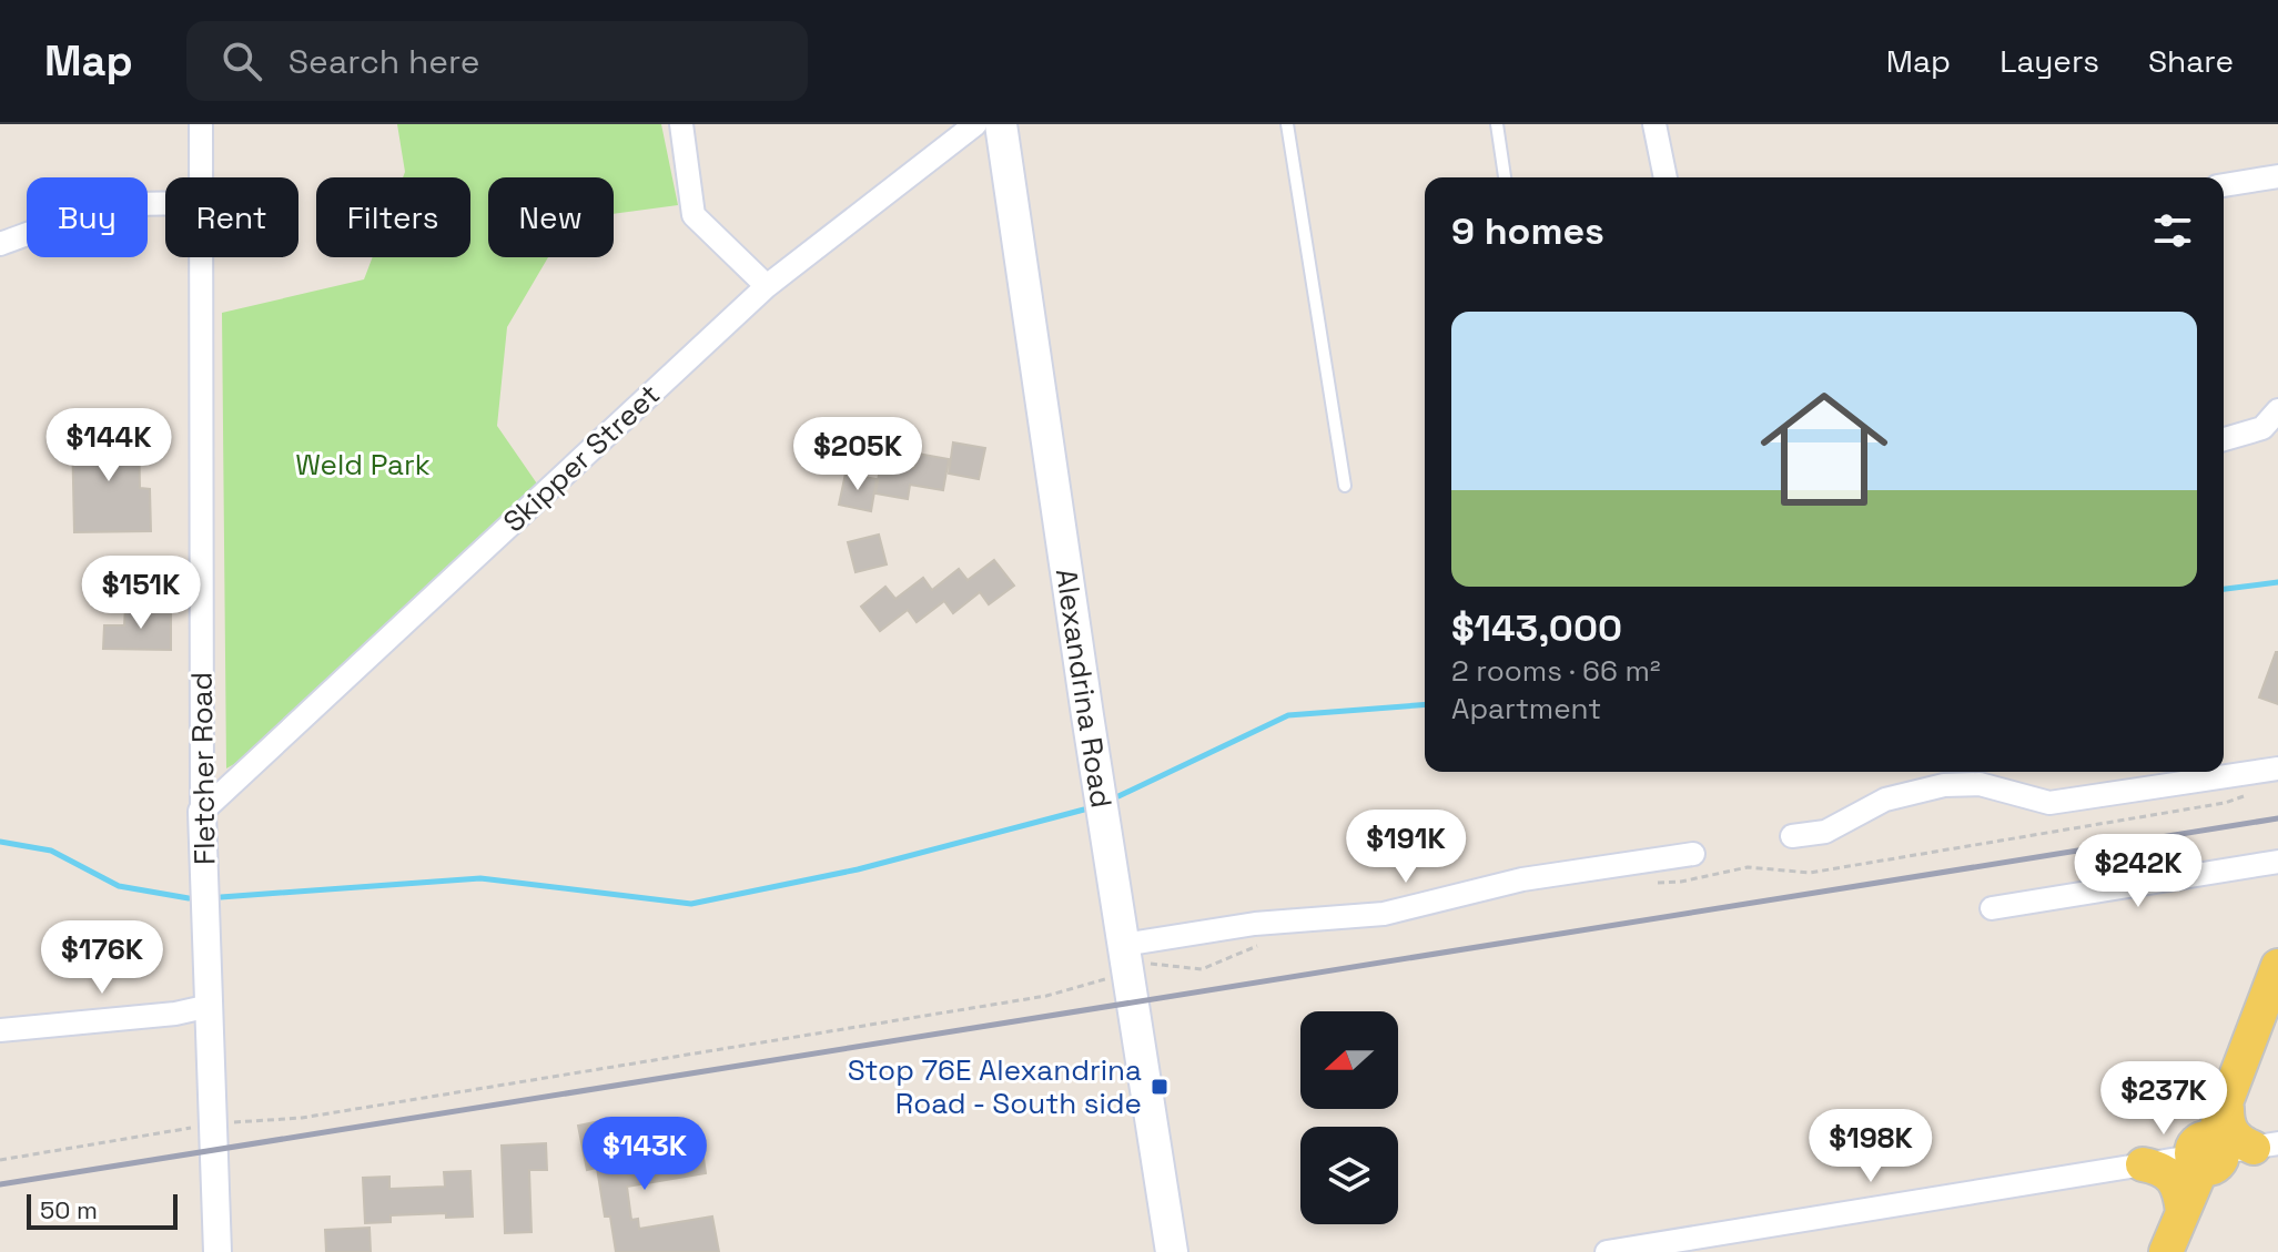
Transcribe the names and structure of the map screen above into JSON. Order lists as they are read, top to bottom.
{
  "streets": {
    "main road": ["Alexandrina Road"],
    "street": ["Skipper Street", "Fletcher Road"]
  },
  "crossings": [
    ["Skipper Street", "Fletcher Road"]
  ],
  "parks": ["Weld Park"],
  "places": {
    "transit": ["Stop 76E Alexandrina Road - South side"]
  },
  "scale_bar": "50 m",
  "north": "left",
  "page": {
    "header": "Map",
    "search": "Search here",
    "nav": ["Map", "Layers", "Share"],
    "chip": [
      "Buy",
      "Rent",
      "Filters",
      "New"
    ],
    "heading": "9 homes",
    "list": [
      {
        "name": "$143,000",
        "note": "2 rooms · 66 m² · Apartment"
      }
    ],
    "price": [
      "$144K",
      "$205K",
      "$151K",
      "$191K",
      "$242K",
      "$176K",
      "$237K",
      "$198K",
      "$143K"
    ],
    "scale": "50 m"
  }
}
